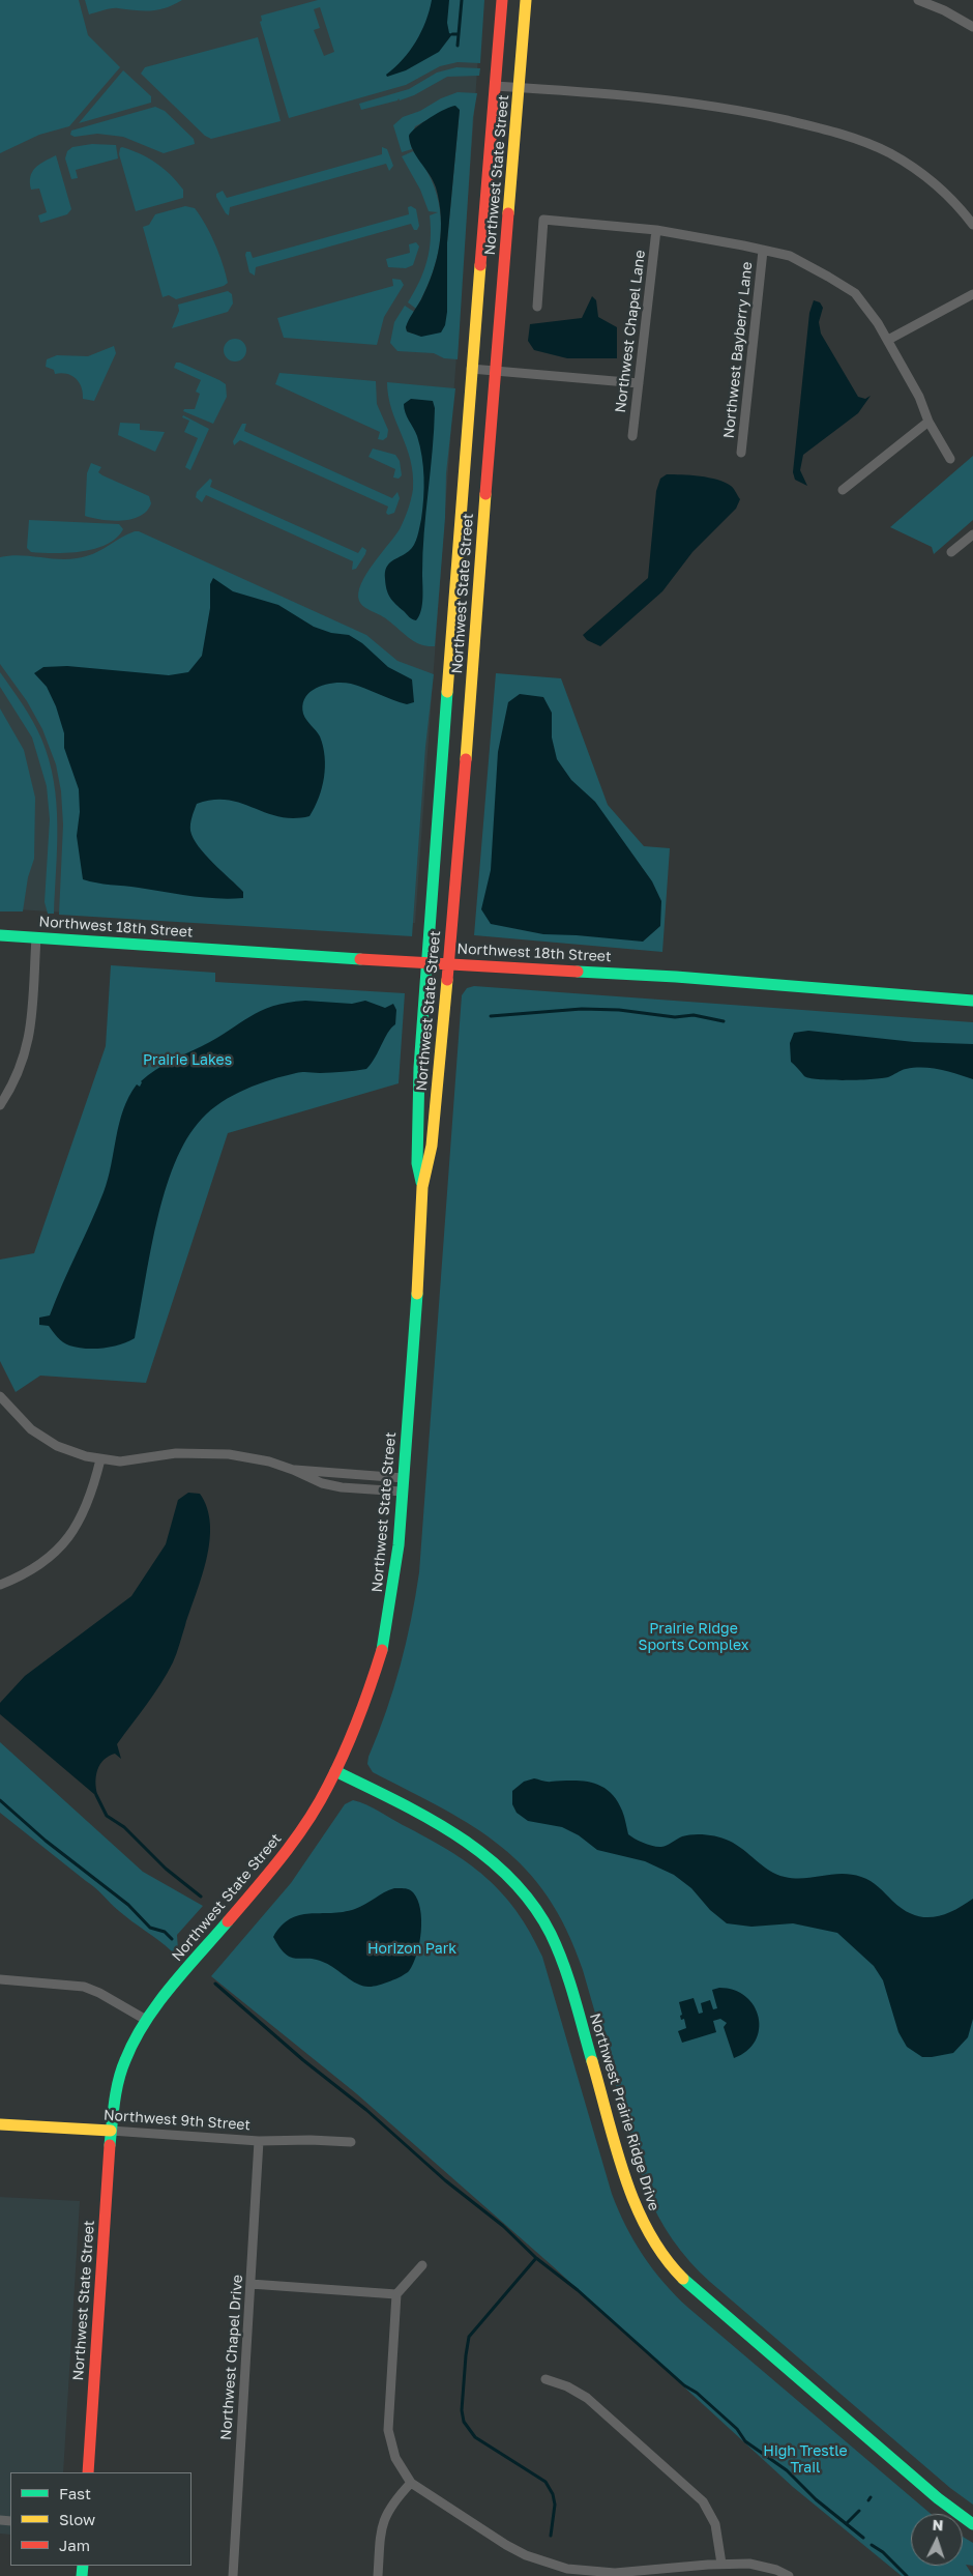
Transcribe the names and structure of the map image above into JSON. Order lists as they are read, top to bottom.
{
  "streets": {
    "main road": [
      "Northwest State Street",
      "Northwest 18th Street",
      "Northwest Prairie Ridge Drive",
      "Northwest 9th Street"
    ],
    "street": ["Northwest Chapel Lane", "Northwest Bayberry Lane", "Northwest Chapel Drive"]
  },
  "crossings": [
    ["Northwest State Street", "Northwest 18th Street"],
    ["Northwest State Street", "Northwest Prairie Ridge Drive"],
    ["Northwest State Street", "Northwest 9th Street"],
    ["Northwest 9th Street", "Northwest Chapel Drive"]
  ],
  "parks": [
    "Prairie Lakes",
    "Prairie Ridge Sports Complex",
    "Horizon Park",
    "High Trestle Trail"
  ],
  "legend": ["Fast", "Slow", "Jam"],
  "north": "top"
}
